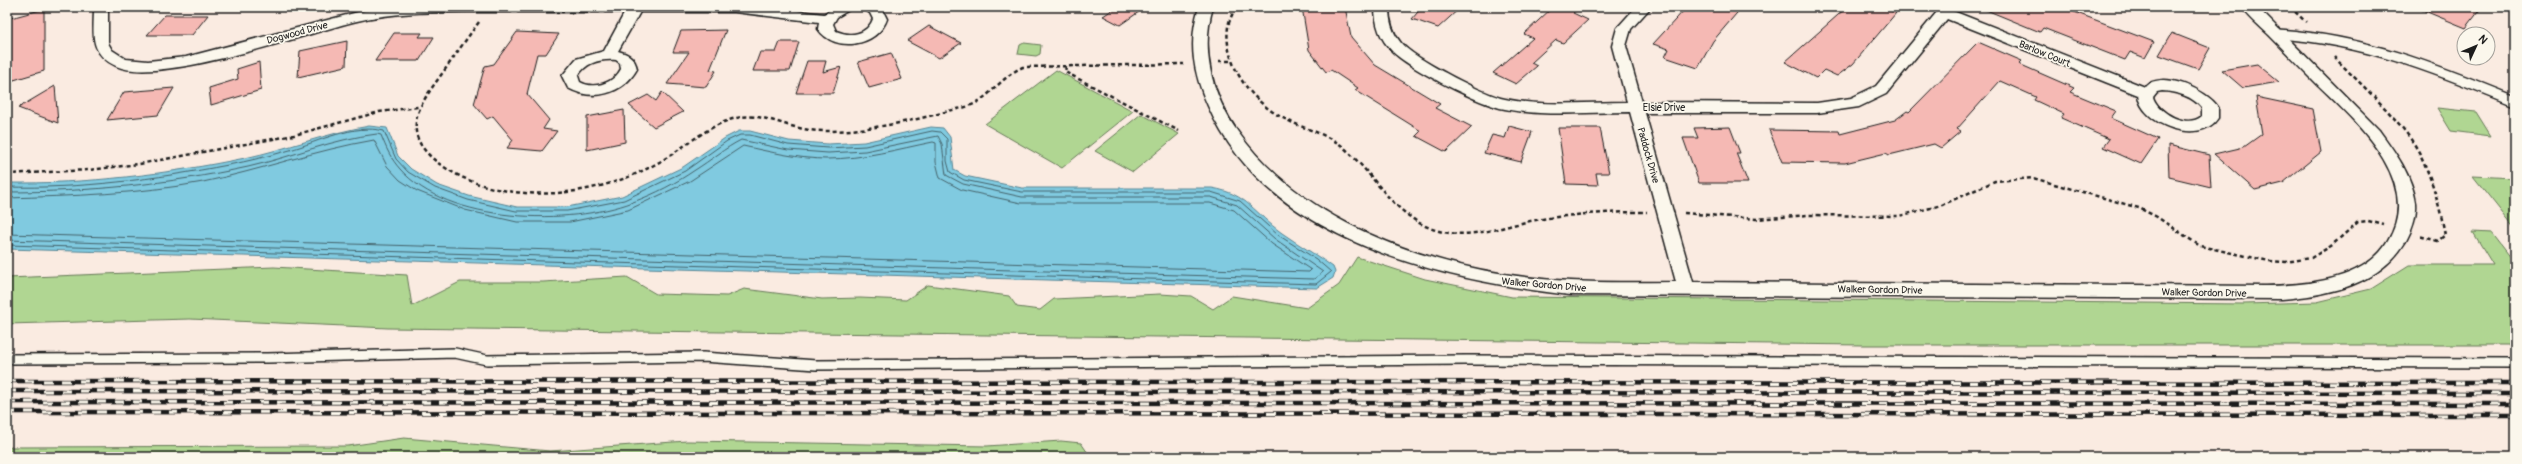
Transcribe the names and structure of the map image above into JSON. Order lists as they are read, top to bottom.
{
  "streets": {
    "street": [
      "Dogwood Drive",
      "Barlow Court",
      "Elsie Drive",
      "Paddock Drive",
      "Walker Gordon Drive"
    ]
  },
  "crossings": [
    ["Barlow Court", "Elsie Drive"],
    ["Elsie Drive", "Paddock Drive"],
    ["Paddock Drive", "Walker Gordon Drive"]
  ],
  "north": "top right"
}
